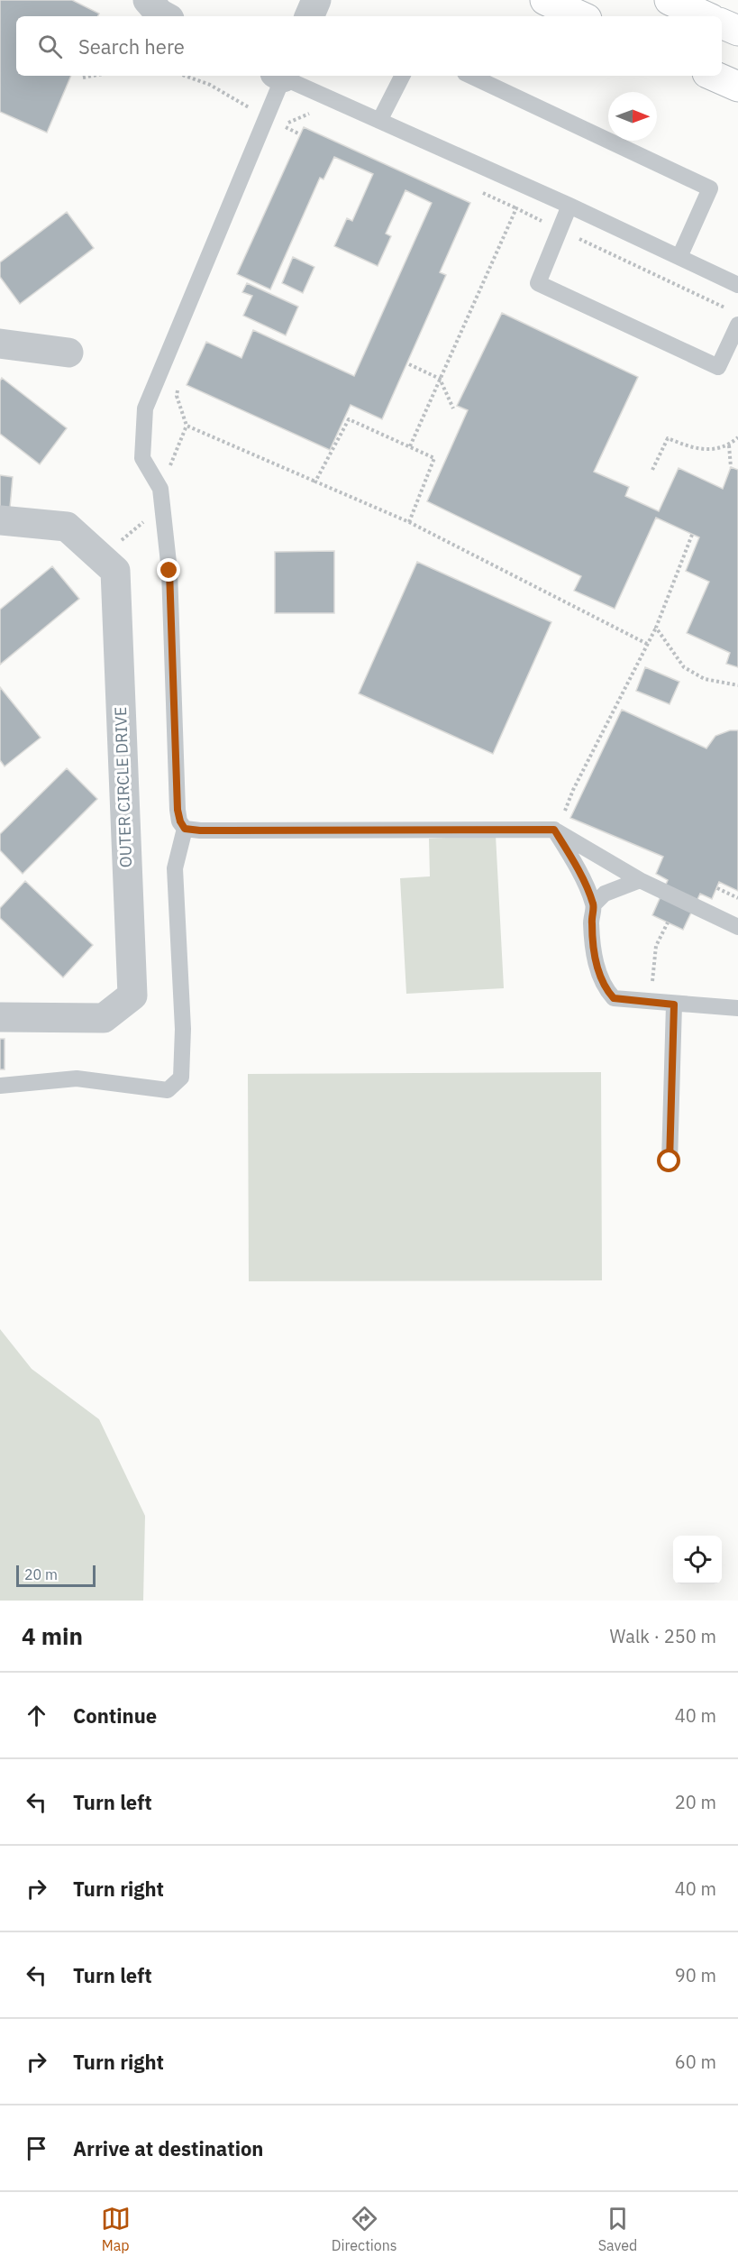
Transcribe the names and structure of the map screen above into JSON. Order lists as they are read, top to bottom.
{
  "streets": {
    "street": ["OUTER CIRCLE DRIVE"]
  },
  "scale_bar": "20 m",
  "north": "right",
  "page": {
    "search": "Search here",
    "scale": "20 m",
    "heading": ["4 min", "Walk · 250 m"],
    "list": [
      ["Continue", "40 m"],
      ["Turn left", "20 m"],
      ["Turn right", "40 m"],
      ["Turn left", "90 m"],
      ["Turn right", "60 m"],
      "Arrive at destination"
    ],
    "nav": ["Map", "Directions", "Saved"]
  }
}
